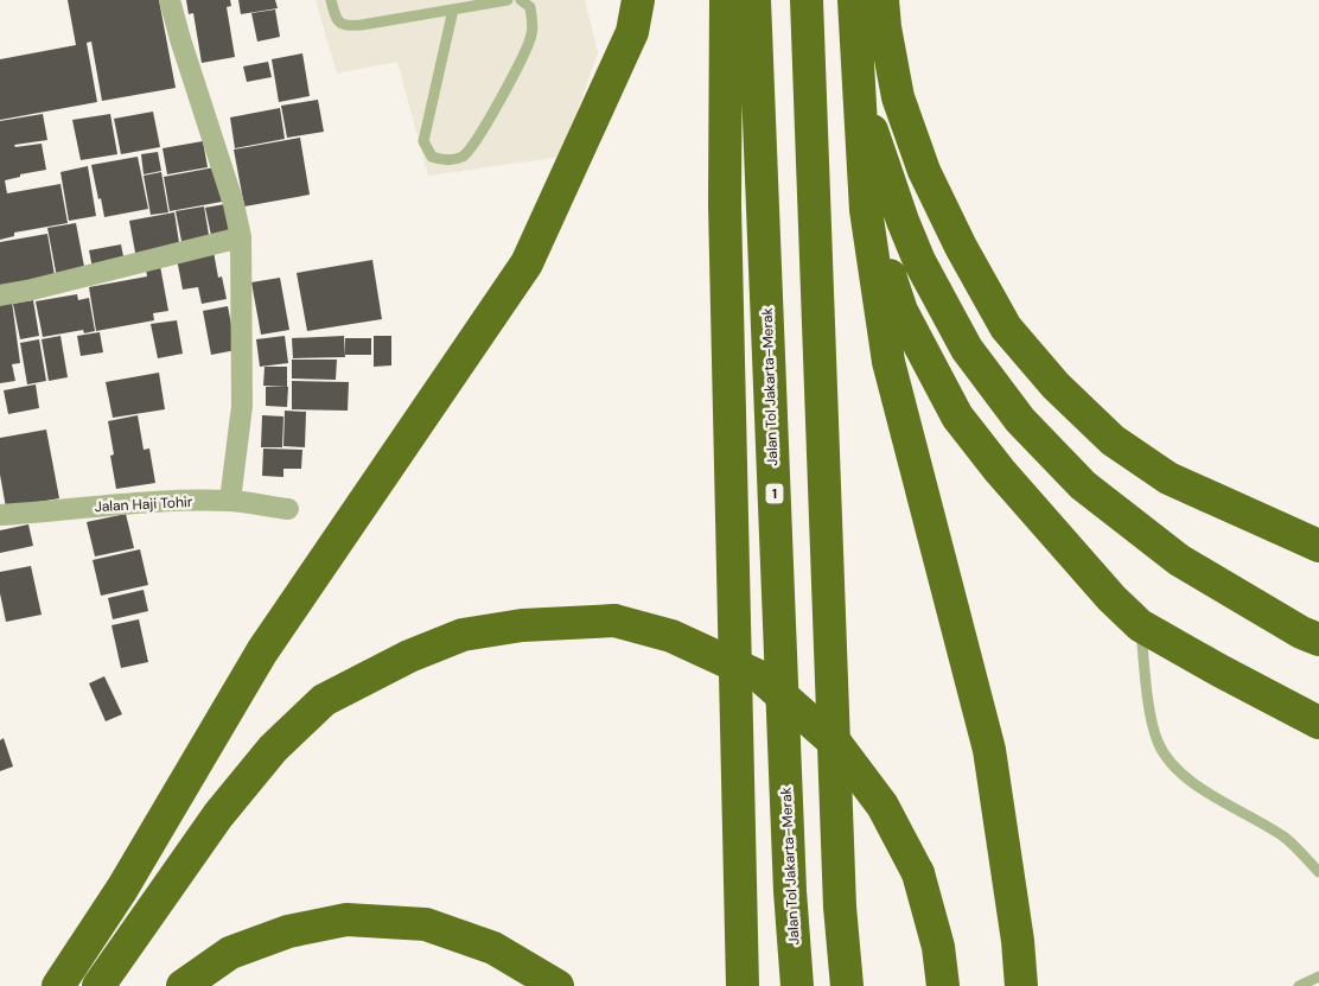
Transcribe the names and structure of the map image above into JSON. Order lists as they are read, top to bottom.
{
  "streets": {
    "highway": ["Jalan Tol Jakarta–Merak", "1"],
    "street": ["Jalan Haji Tohir"]
  }
}
